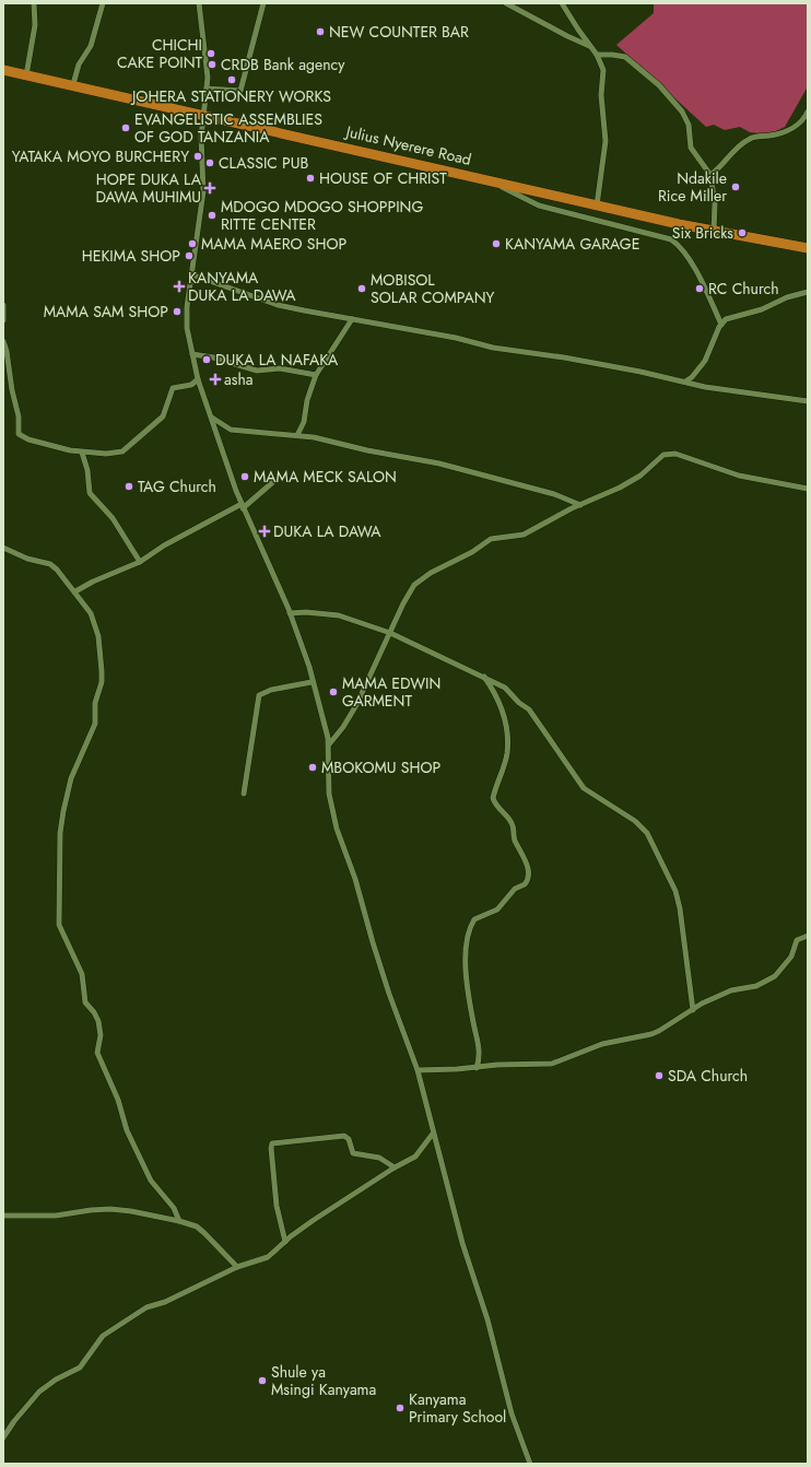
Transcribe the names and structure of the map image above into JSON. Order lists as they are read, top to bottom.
{
  "streets": {
    "highway": ["Julius Nyerere Road"]
  },
  "places": {
    "other": [
      "NEW COUNTER BAR",
      "CHICHI CAKE POINT",
      "CRDB Bank agency",
      "JOHERA STATIONERY WORKS",
      "EVANGELISTIC ASSEMBLIES OF GOD TANZANIA",
      "YATAKA MOYO BURCHERY",
      "CLASSIC PUB",
      "HOUSE OF CHRIST",
      "Ndakile Rice Miller",
      "MDOGO MDOGO SHOPPING RITTE CENTER",
      "Six Bricks",
      "MAMA MAERO SHOP",
      "KANYAMA GARAGE",
      "HEKIMA SHOP",
      "MOBISOL SOLAR COMPANY",
      "RC Church",
      "MAMA SAM SHOP",
      "DUKA LA NAFAKA",
      "MAMA MECK SALON",
      "TAG Church",
      "MAMA EDWIN GARMENT",
      "MBOKOMU SHOP",
      "SDA Church",
      "Shule ya Msingi Kanyama",
      "Kanyama Primary School"
    ],
    "health": [
      "HOPE DUKA LA DAWA MUHIMU",
      "KANYAMA DUKA LA DAWA",
      "asha",
      "DUKA LA DAWA"
    ]
  }
}
